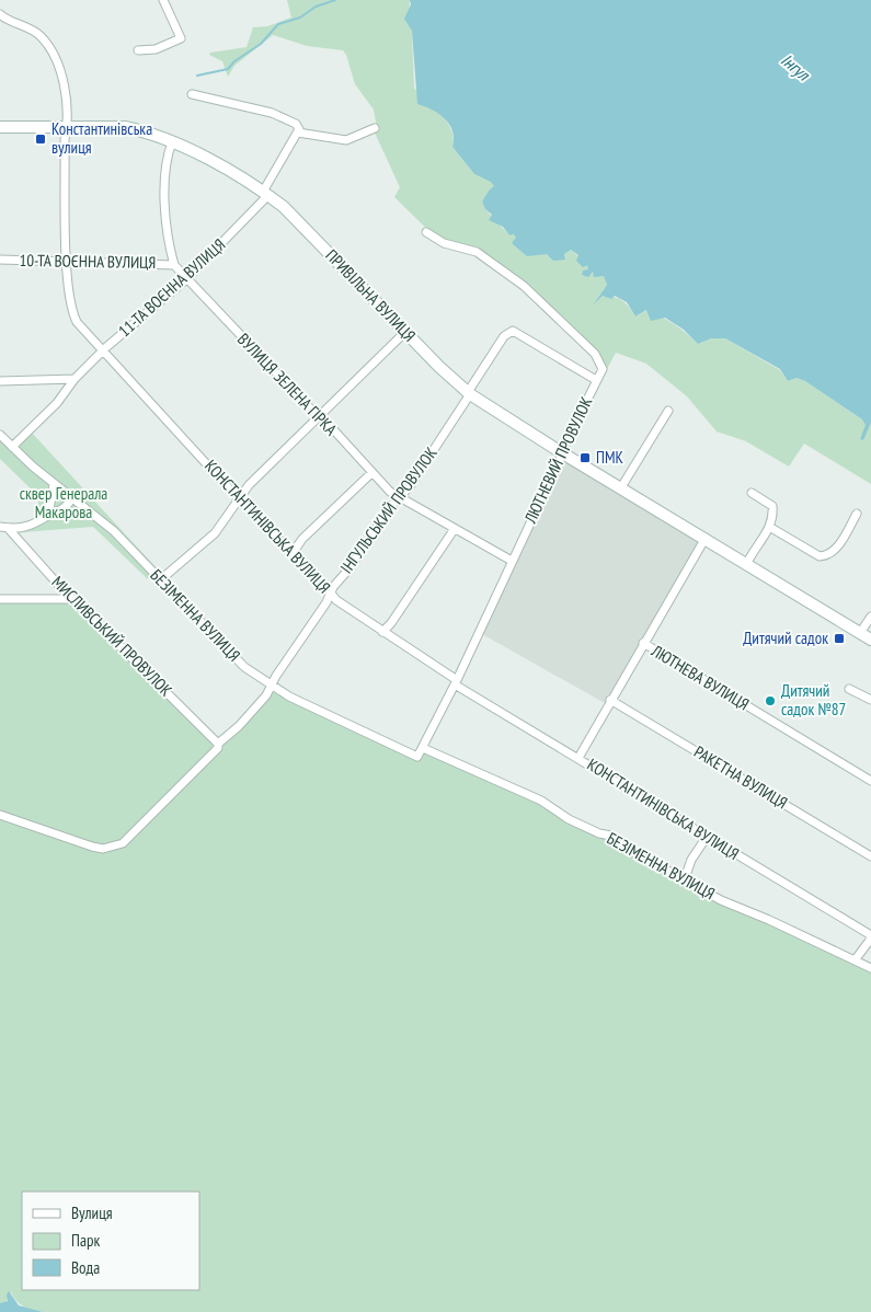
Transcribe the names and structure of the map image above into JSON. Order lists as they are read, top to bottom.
{
  "streets": {
    "street": [
      "10-ТА ВОЄННА ВУЛИЦЯ",
      "11-ТА ВОЄННА ВУЛИЦЯ",
      "ПРИВІЛЬНА ВУЛИЦЯ",
      "ВУЛИЦЯ ЗЕЛЕНА ГІРКА",
      "ЛЮТНЕВИЙ ПРОВУЛОК",
      "ІНГУЛЬСЬКИЙ ПРОВУЛОК",
      "КОНСТАНТИНІВСЬКА ВУЛИЦЯ",
      "БЕЗІМЕННА ВУЛИЦЯ",
      "МИСЛИВСЬКИЙ ПРОВУЛОК",
      "ЛЮТНЕВА ВУЛИЦЯ",
      "РАКЕТНА ВУЛИЦЯ"
    ]
  },
  "crossings": [
    ["10-ТА ВОЄННА ВУЛИЦЯ", "ВУЛИЦЯ ЗЕЛЕНА ГІРКА"],
    ["10-ТА ВОЄННА ВУЛИЦЯ", "КОНСТАНТИНІВСЬКА ВУЛИЦЯ"],
    ["11-ТА ВОЄННА ВУЛИЦЯ", "ПРИВІЛЬНА ВУЛИЦЯ"],
    ["11-ТА ВОЄННА ВУЛИЦЯ", "ВУЛИЦЯ ЗЕЛЕНА ГІРКА"],
    ["11-ТА ВОЄННА ВУЛИЦЯ", "КОНСТАНТИНІВСЬКА ВУЛИЦЯ"],
    ["11-ТА ВОЄННА ВУЛИЦЯ", "БЕЗІМЕННА ВУЛИЦЯ"],
    ["ПРИВІЛЬНА ВУЛИЦЯ", "ВУЛИЦЯ ЗЕЛЕНА ГІРКА"],
    ["ПРИВІЛЬНА ВУЛИЦЯ", "ЛЮТНЕВИЙ ПРОВУЛОК"],
    ["ПРИВІЛЬНА ВУЛИЦЯ", "ІНГУЛЬСЬКИЙ ПРОВУЛОК"],
    ["ПРИВІЛЬНА ВУЛИЦЯ", "КОНСТАНТИНІВСЬКА ВУЛИЦЯ"],
    ["ВУЛИЦЯ ЗЕЛЕНА ГІРКА", "ЛЮТНЕВИЙ ПРОВУЛОК"],
    ["ВУЛИЦЯ ЗЕЛЕНА ГІРКА", "ІНГУЛЬСЬКИЙ ПРОВУЛОК"],
    ["ЛЮТНЕВИЙ ПРОВУЛОК", "ІНГУЛЬСЬКИЙ ПРОВУЛОК"],
    ["ЛЮТНЕВИЙ ПРОВУЛОК", "КОНСТАНТИНІВСЬКА ВУЛИЦЯ"],
    ["ЛЮТНЕВИЙ ПРОВУЛОК", "БЕЗІМЕННА ВУЛИЦЯ"],
    ["ІНГУЛЬСЬКИЙ ПРОВУЛОК", "КОНСТАНТИНІВСЬКА ВУЛИЦЯ"],
    ["ІНГУЛЬСЬКИЙ ПРОВУЛОК", "БЕЗІМЕННА ВУЛИЦЯ"],
    ["ІНГУЛЬСЬКИЙ ПРОВУЛОК", "МИСЛИВСЬКИЙ ПРОВУЛОК"]
  ],
  "water": ["Інгул"],
  "parks": ["сквер Генерала Макарова"],
  "places": {
    "transit": ["Константинівська вулиця", "ПМК", "Дитячий садок"],
    "other": ["Дитячий садок №87"]
  },
  "legend": ["Вулиця", "Парк", "Вода"]
}
